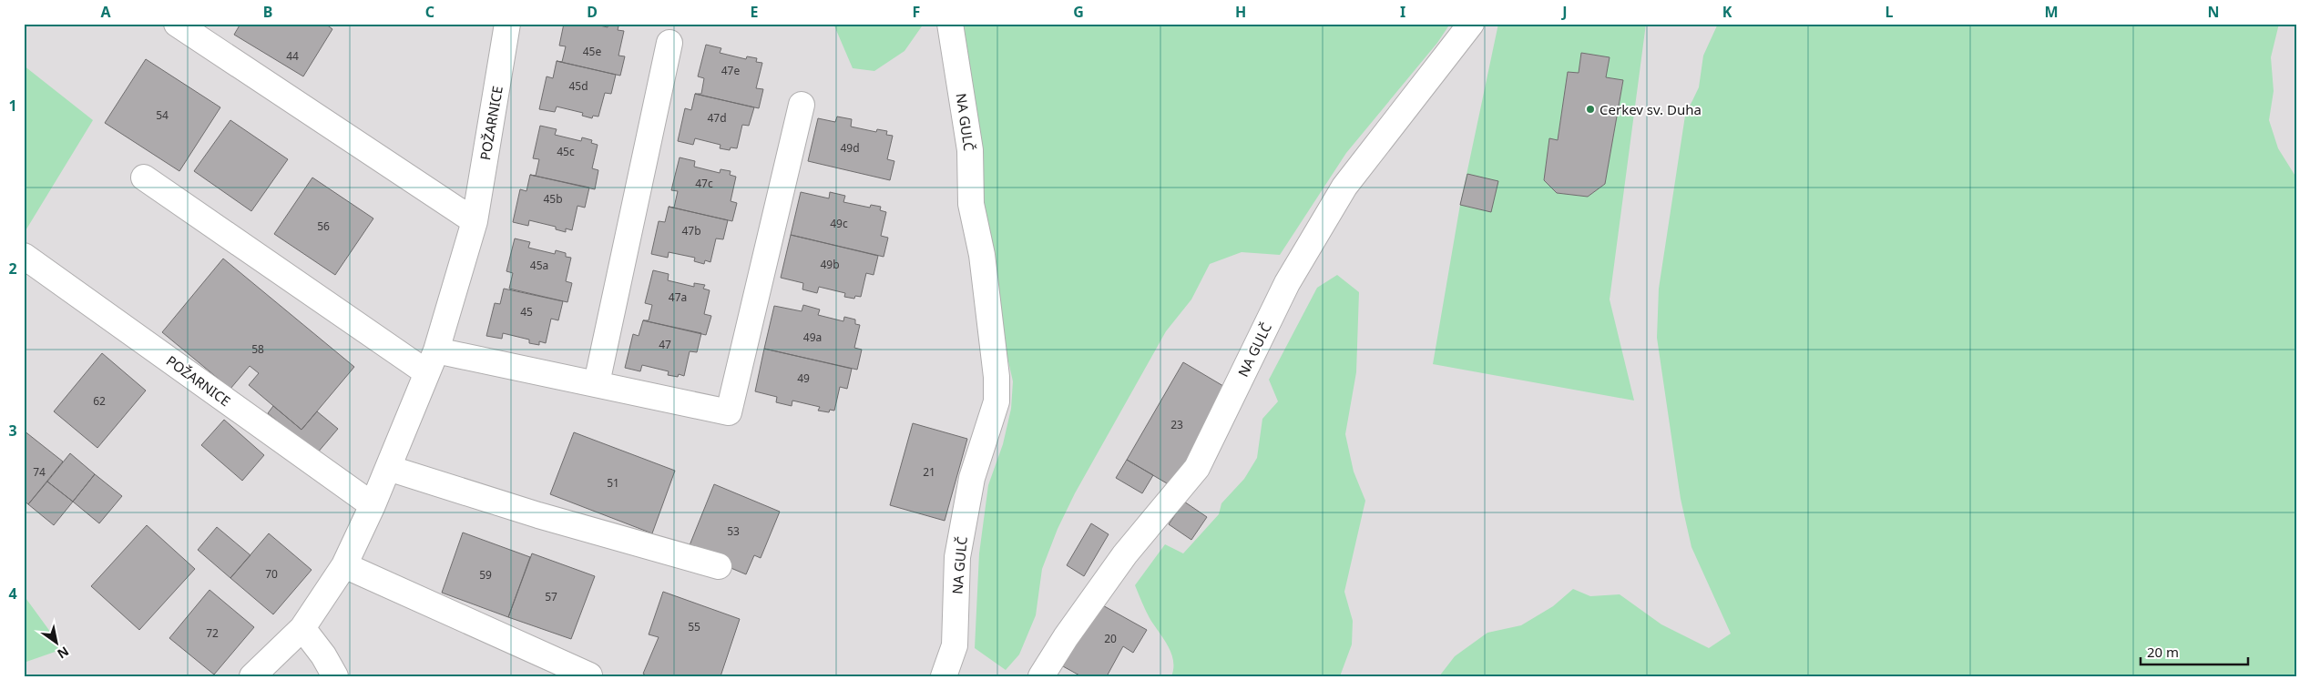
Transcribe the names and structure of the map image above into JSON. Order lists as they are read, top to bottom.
{
  "streets": {
    "street": ["NA GULČ", "POŽARNICE"]
  },
  "places": ["Cerkev sv. Duha"],
  "house_numbers": [
    "45e",
    "44",
    "47e",
    "45d",
    "54",
    "47d",
    "49d",
    "45c",
    "47c",
    "45b",
    "49c",
    "56",
    "47b",
    "49b",
    "45a",
    "47a",
    "45",
    "49a",
    "47",
    "58",
    "49",
    "62",
    "23",
    "74",
    "21",
    "51",
    "53",
    "70",
    "59",
    "57",
    "55",
    "72",
    "20"
  ],
  "scale_bar": "20 m",
  "north": "bottom right",
  "grid": {
    "columns": [
      "A",
      "B",
      "C",
      "D",
      "E",
      "F",
      "G",
      "H",
      "I",
      "J",
      "K",
      "L",
      "M",
      "N"
    ],
    "rows": [
      "1",
      "2",
      "3",
      "4"
    ]
  }
}
